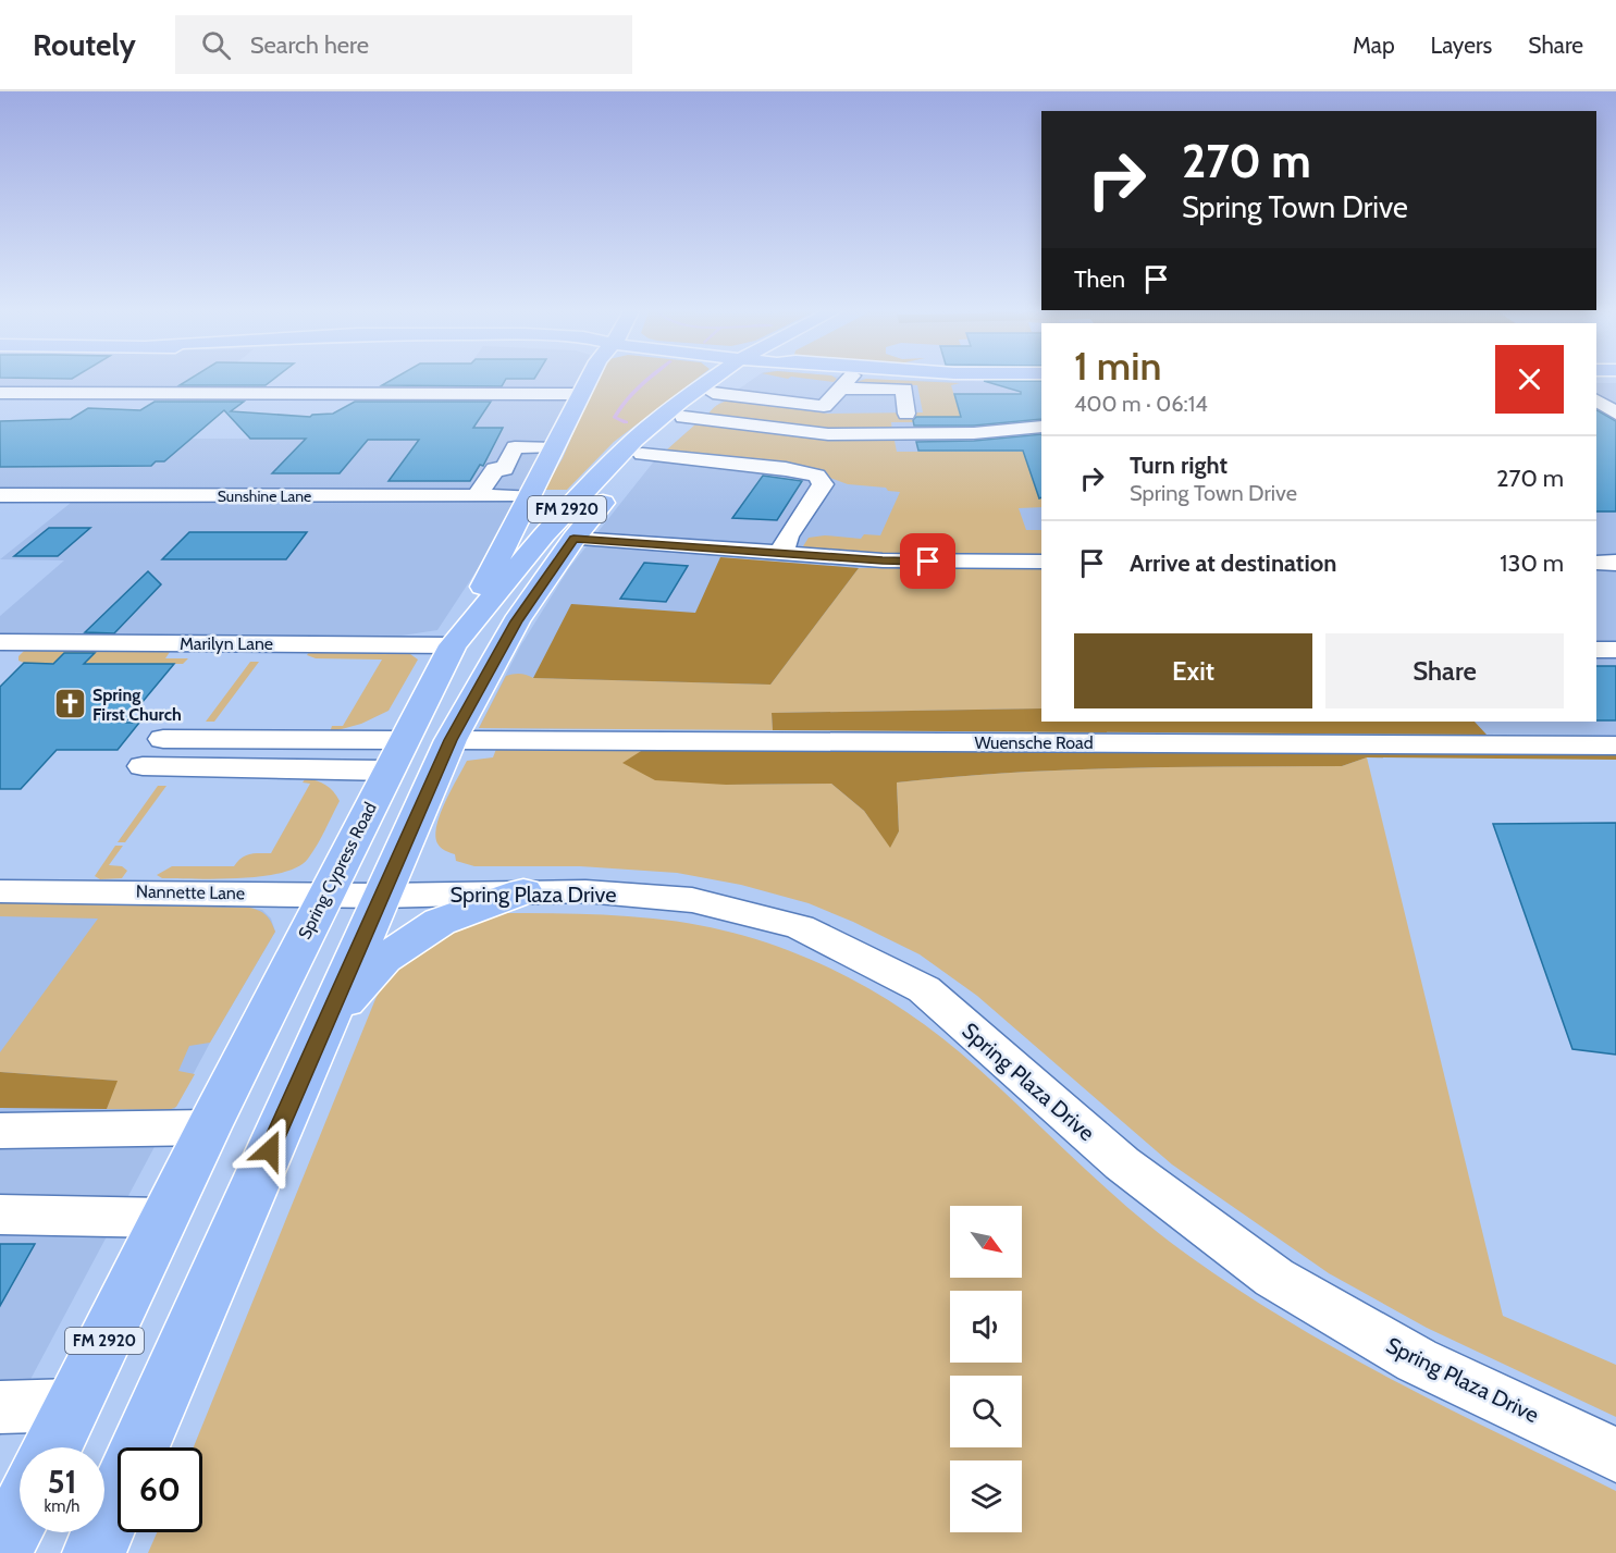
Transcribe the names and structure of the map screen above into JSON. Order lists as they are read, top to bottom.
{
  "streets": {
    "main road": ["FM 2920", "Spring Cypress Road"],
    "street": [
      "Sunshine Lane",
      "Marilyn Lane",
      "Wuensche Road",
      "Nannette Lane",
      "Spring Plaza Drive"
    ]
  },
  "crossings": [
    ["FM 2920", "Wuensche Road"],
    ["FM 2920", "Nannette Lane"],
    ["FM 2920", "Spring Plaza Drive"],
    ["Marilyn Lane", "Spring Cypress Road"],
    ["Spring Cypress Road", "Nannette Lane"],
    ["Nannette Lane", "Spring Plaza Drive"]
  ],
  "places": {
    "church": ["Spring First Church"]
  },
  "north": "bottom right",
  "page": {
    "header": "Routely",
    "search": "Search here",
    "nav": ["Map", "Layers", "Share"],
    "turn": ["270 m", "Spring Town Drive"],
    "then": "Then",
    "heading": ["1 min", "400 m · 06:14"],
    "list": [
      {
        "name": "Turn right",
        "note": "Spring Town Drive",
        "value": "270 m"
      },
      {
        "name": "Arrive at destination",
        "value": "130 m"
      }
    ],
    "buttons": ["Exit", "Share"],
    "speed": "51 km/h",
    "limit": "60"
  }
}
